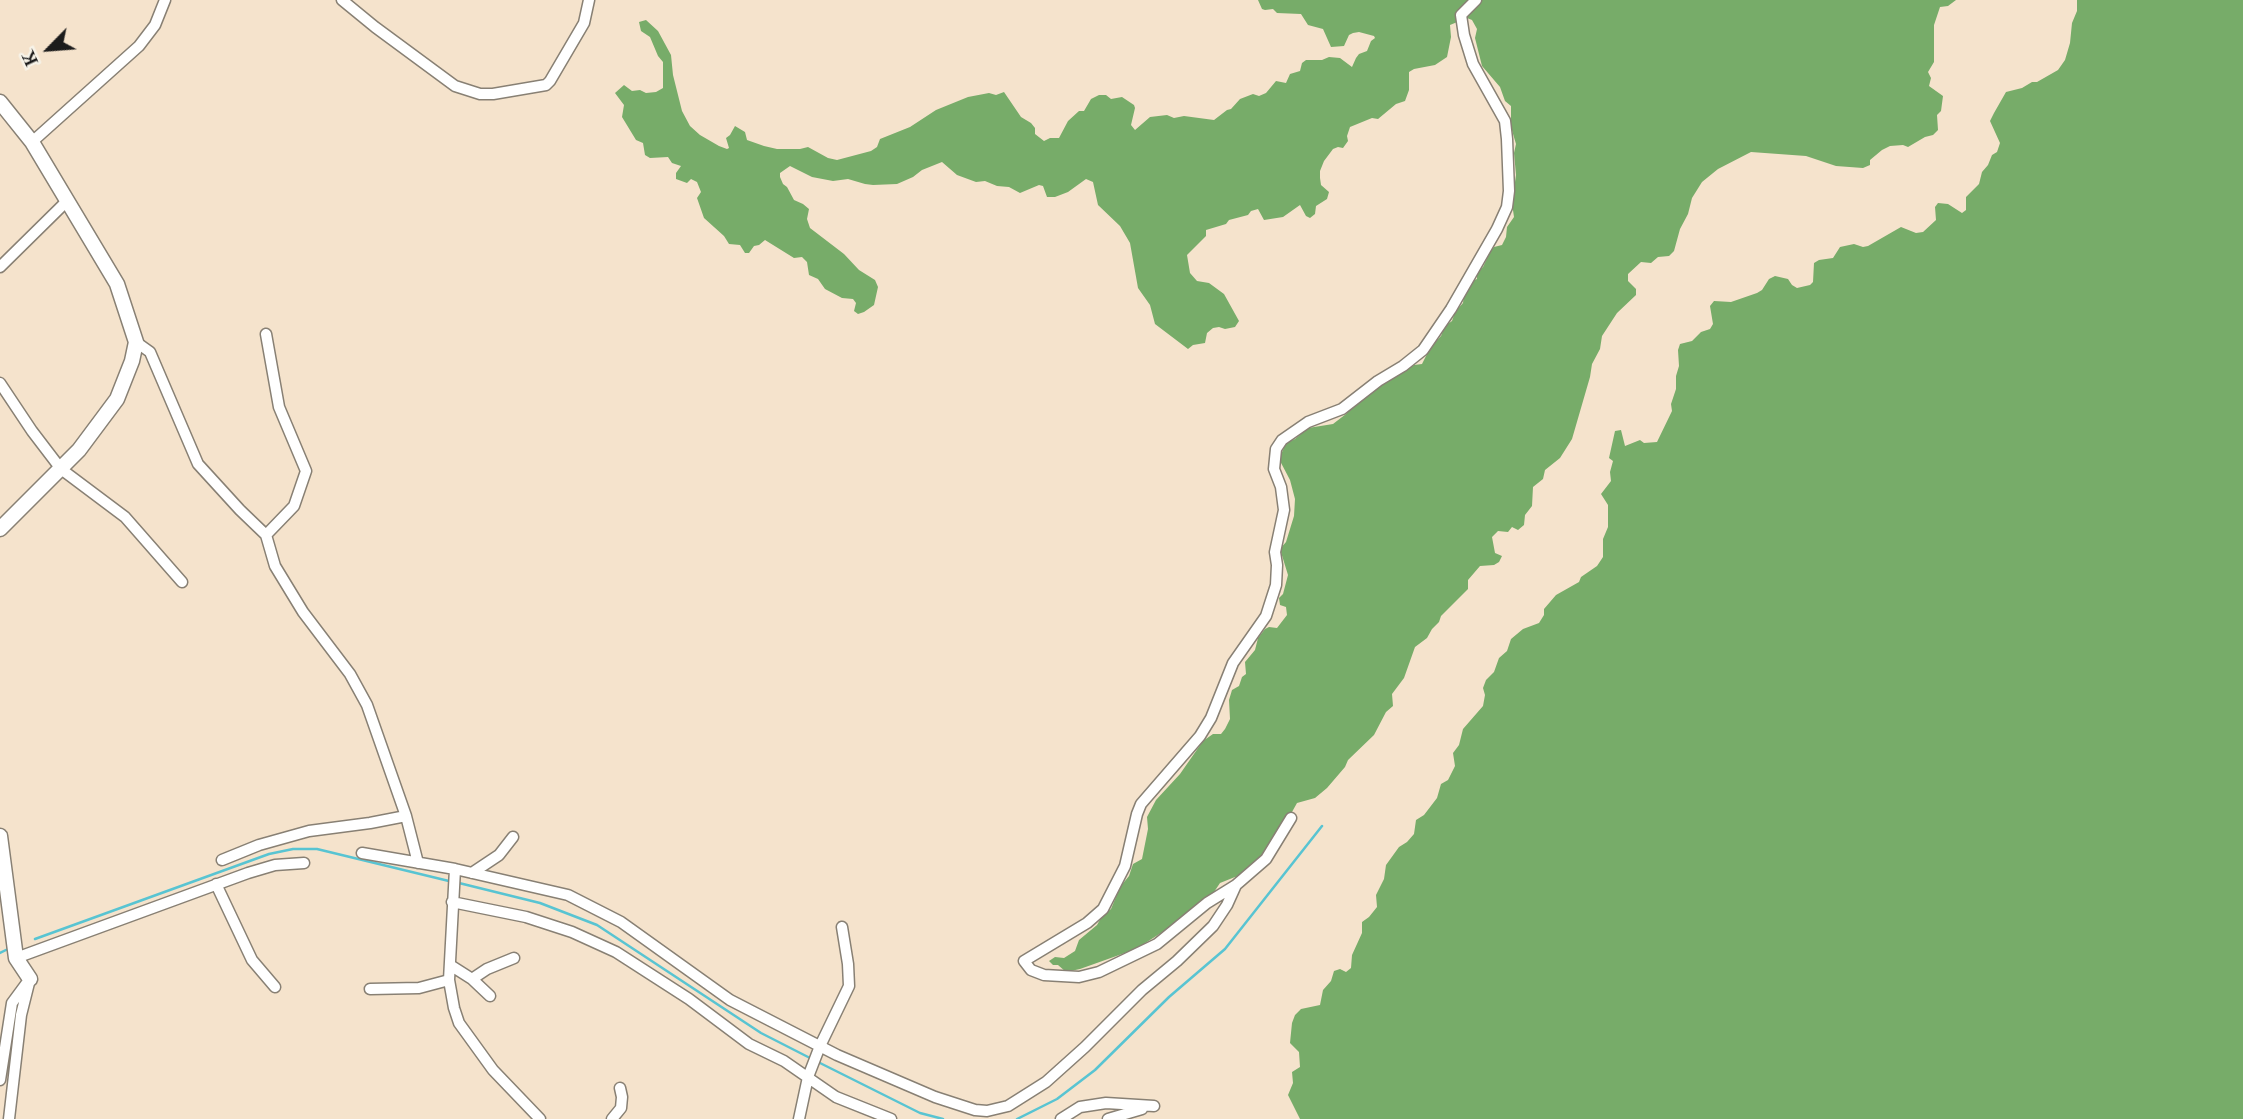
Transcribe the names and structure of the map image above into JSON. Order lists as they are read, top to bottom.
{
  "north": "bottom left"
}
